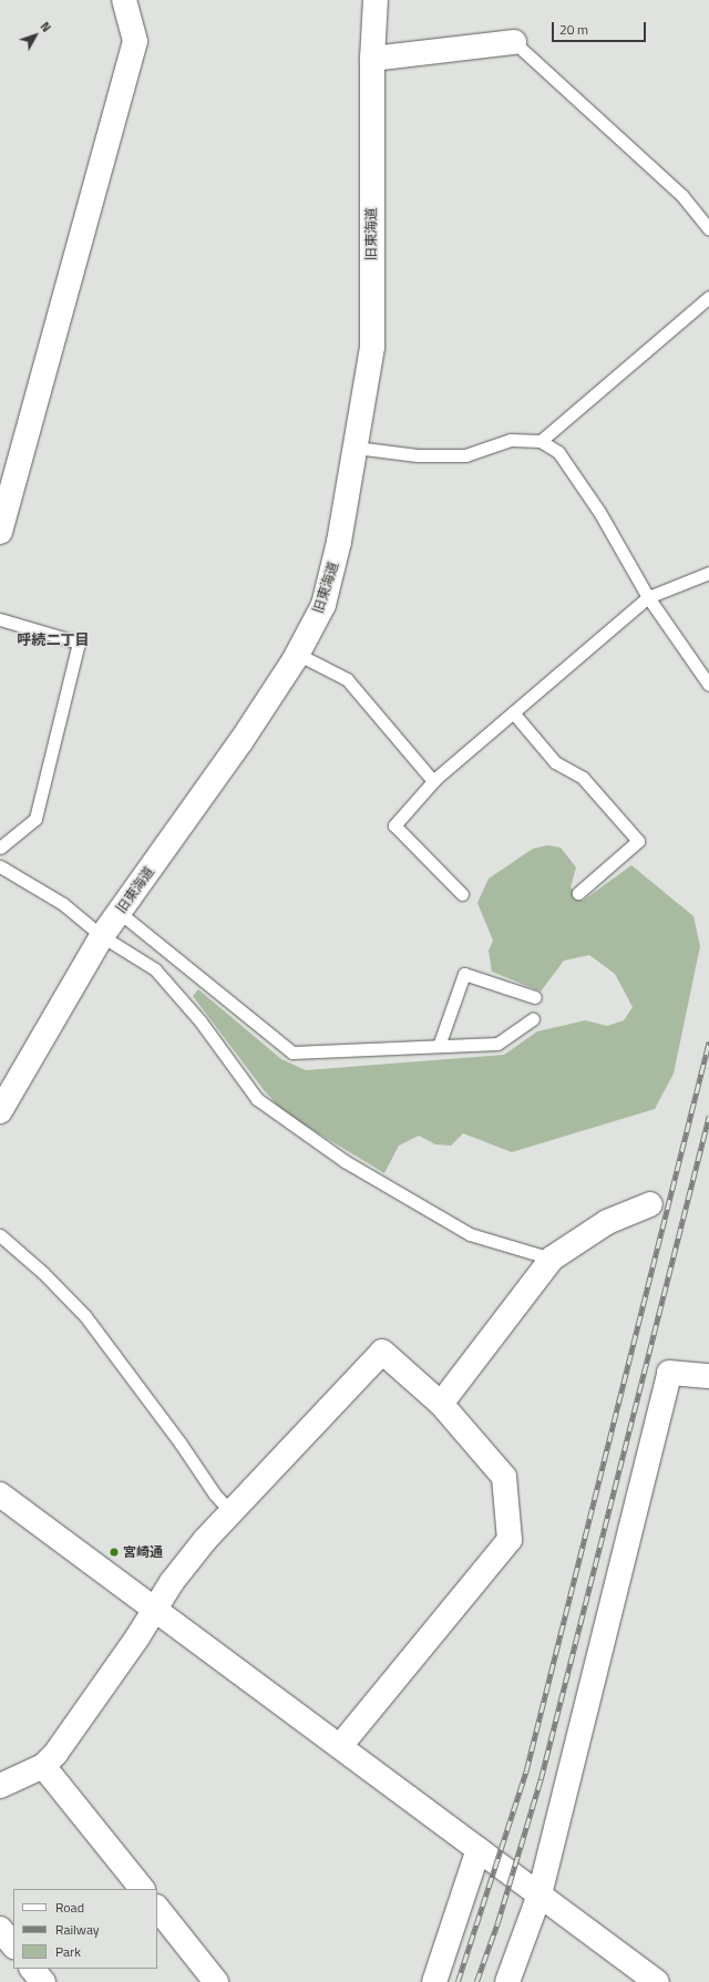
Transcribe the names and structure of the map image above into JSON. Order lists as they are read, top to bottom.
{
  "streets": {
    "street": ["旧東海道"]
  },
  "districts": ["呼続二丁目"],
  "places": ["宮崎通"],
  "legend": ["Road", "Railway", "Park"],
  "scale_bar": "20 m",
  "north": "top right"
}
